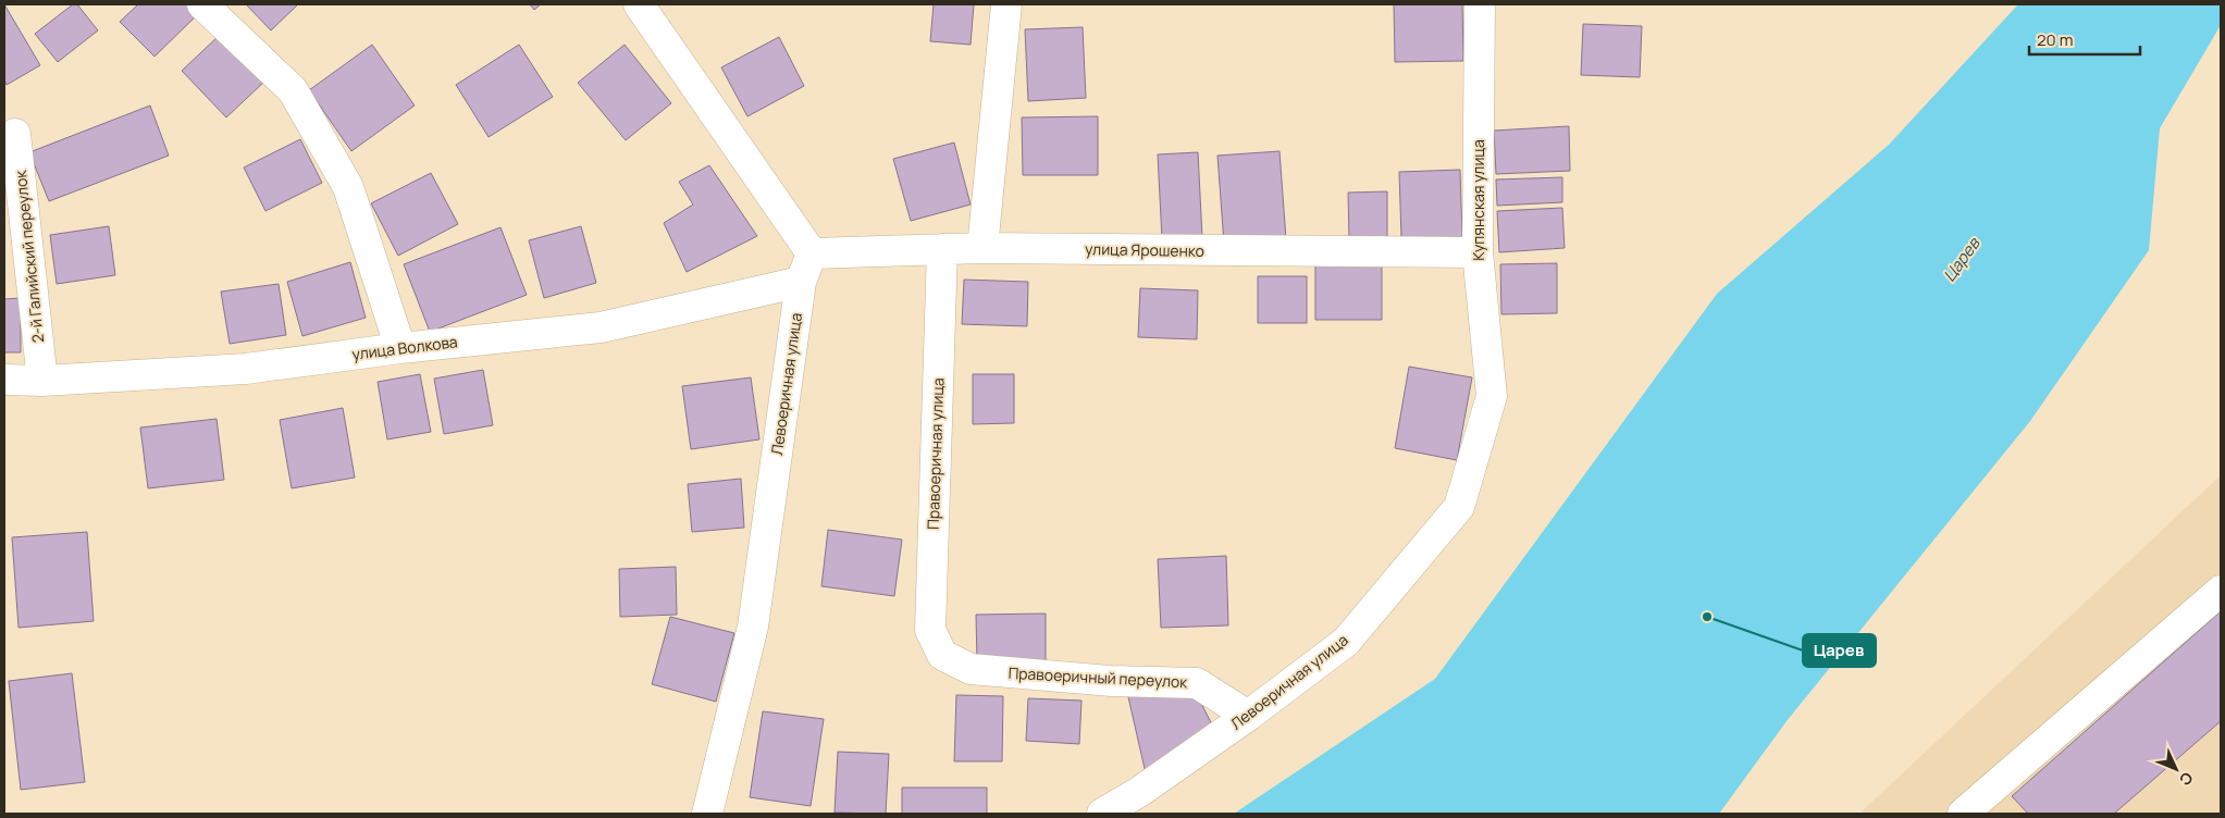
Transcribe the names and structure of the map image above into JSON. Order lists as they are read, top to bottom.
{
  "streets": {
    "street": [
      "Купянская улица",
      "улица Ярошенко",
      "2-й Галийский переулок",
      "улица Волкова",
      "Левоеричная улица",
      "Правоеричная улица",
      "Правоеричный переулок"
    ]
  },
  "crossings": [
    ["Купянская улица", "улица Ярошенко"],
    ["Купянская улица", "Левоеричная улица"],
    ["улица Ярошенко", "Левоеричная улица"],
    ["улица Ярошенко", "Правоеричная улица"],
    ["2-й Галийский переулок", "улица Волкова"],
    ["улица Волкова", "Левоеричная улица"],
    ["Левоеричная улица", "Правоеричный переулок"],
    ["Правоеричная улица", "Правоеричный переулок"]
  ],
  "water": ["Царев"],
  "places": ["Царев"],
  "scale_bar": "20 m",
  "north": "bottom right"
}
